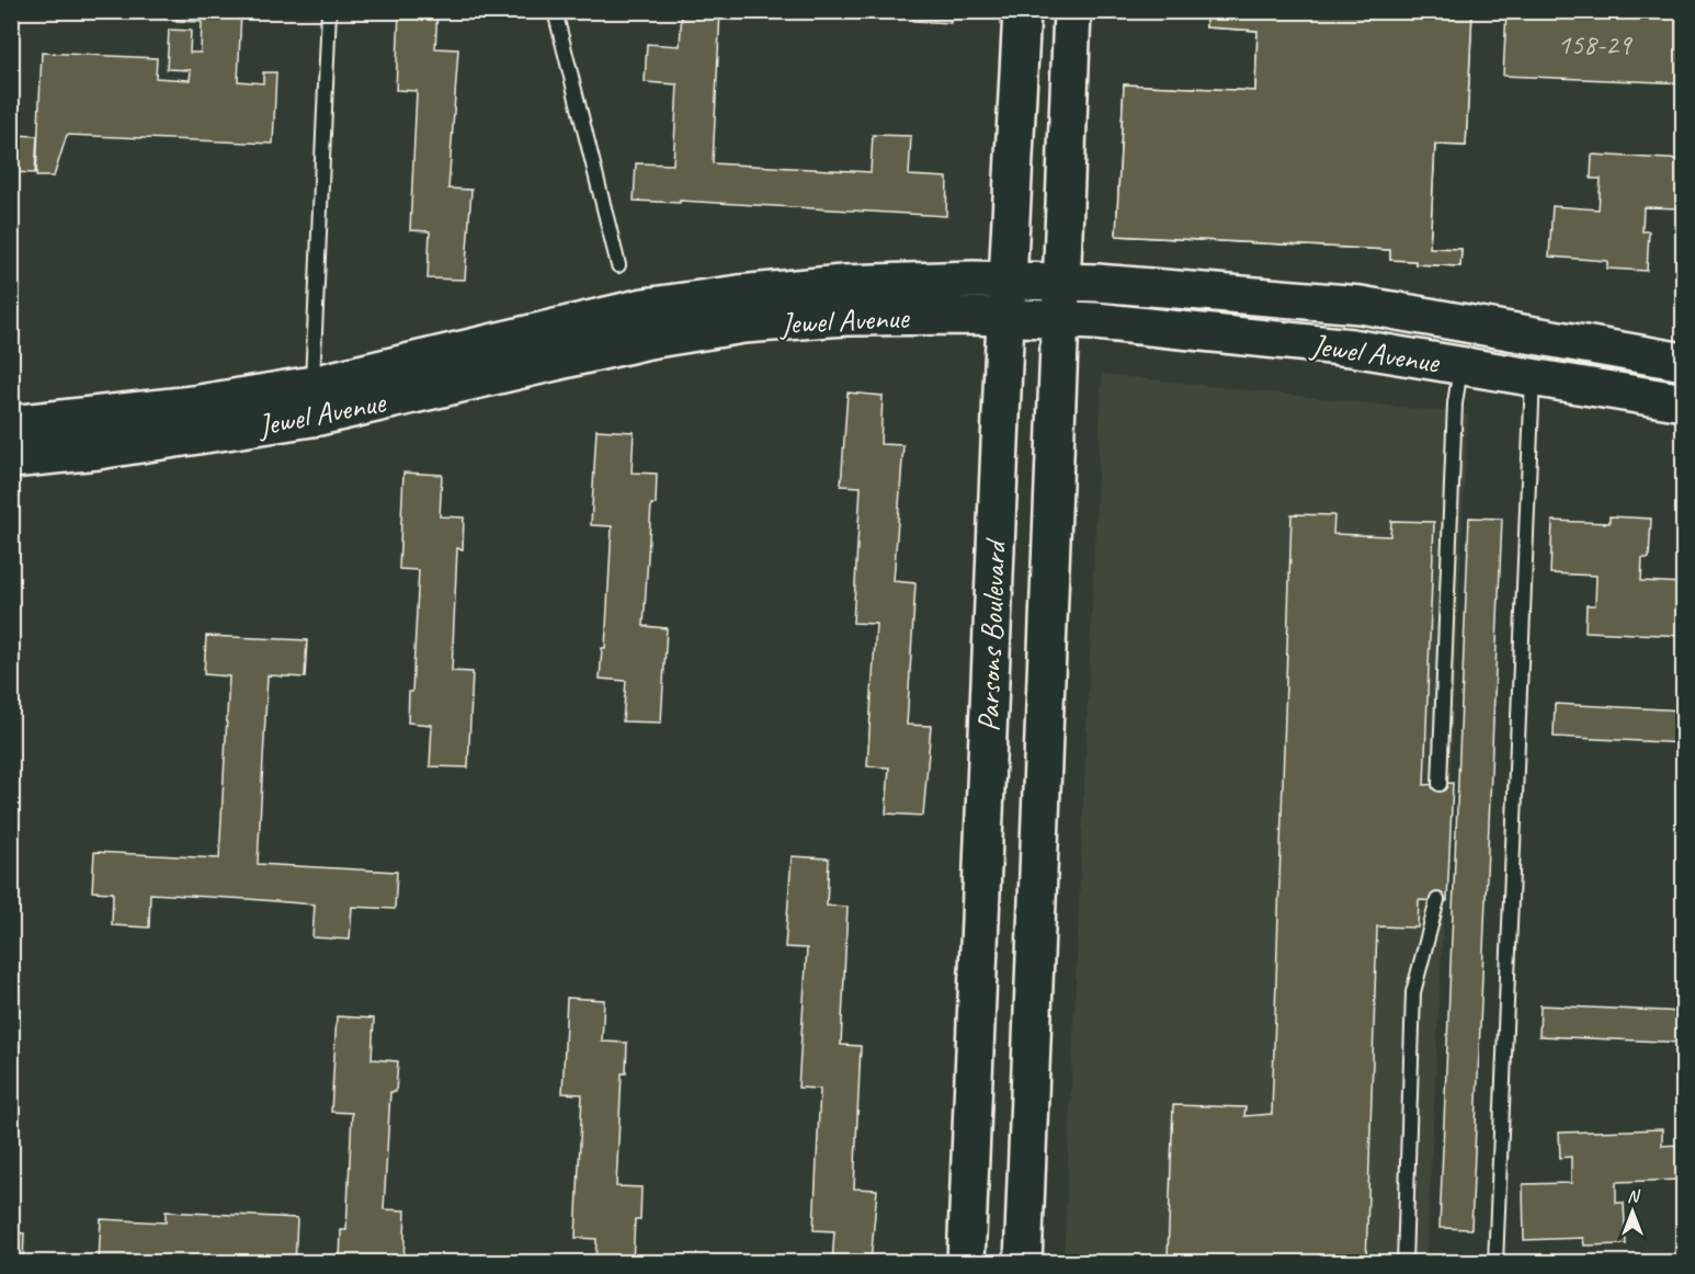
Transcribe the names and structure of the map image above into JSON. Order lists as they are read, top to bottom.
{
  "streets": {
    "street": ["Jewel Avenue", "Parsons Boulevard"]
  },
  "crossings": [
    ["Jewel Avenue", "Parsons Boulevard"]
  ],
  "house_numbers": ["158-29"],
  "north": "top"
}
